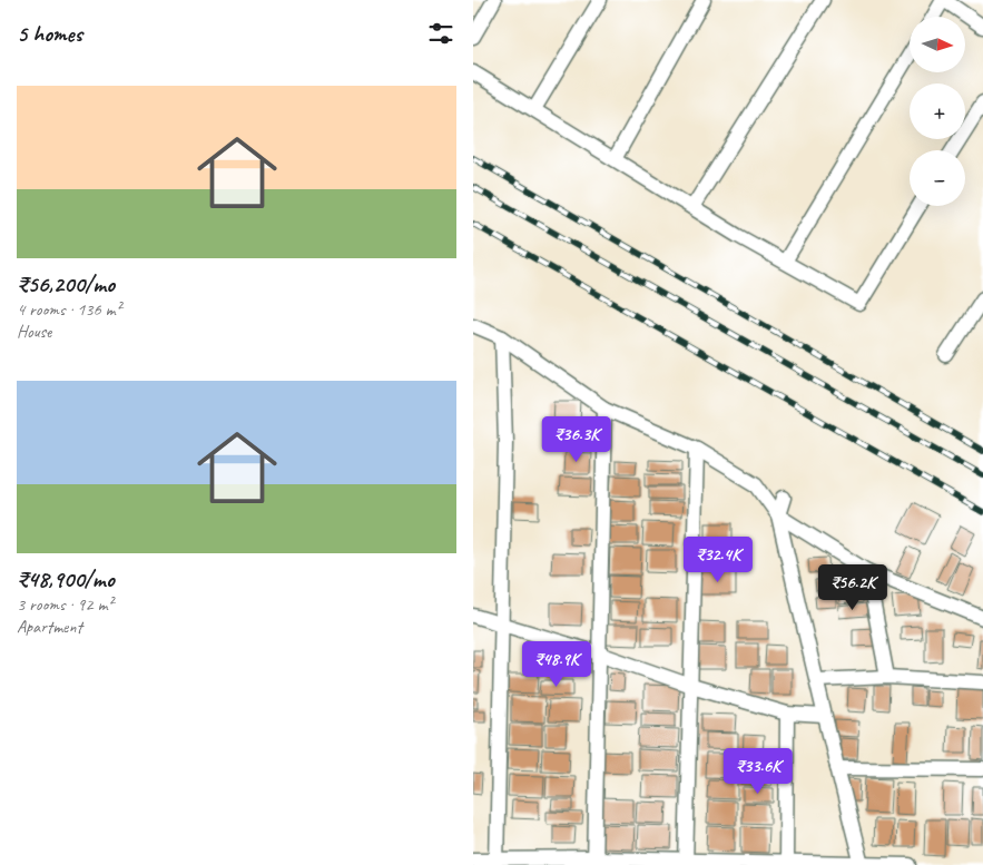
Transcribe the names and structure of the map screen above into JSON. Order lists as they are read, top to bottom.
{
  "north": "right",
  "page": {
    "heading": "5 homes",
    "map_buttons": ["+", "−"],
    "list": [
      {
        "name": "₹56,200/mo",
        "note": "4 rooms · 136 m² · House"
      },
      {
        "name": "₹48,900/mo",
        "note": "3 rooms · 92 m² · Apartment"
      }
    ],
    "price": [
      "₹36.3K",
      "₹32.4K",
      "₹56.2K",
      "₹48.9K",
      "₹33.6K"
    ]
  }
}
